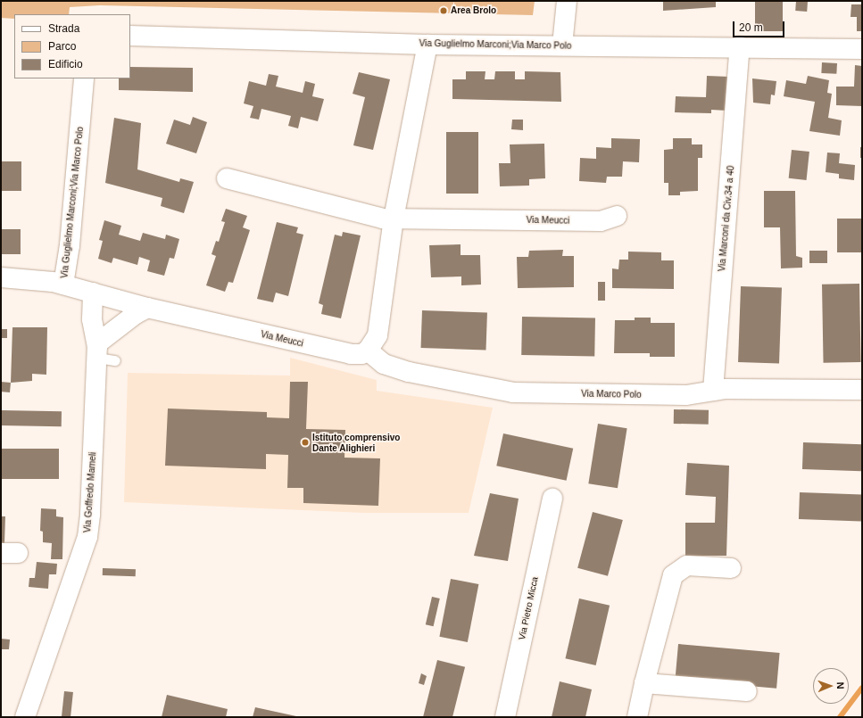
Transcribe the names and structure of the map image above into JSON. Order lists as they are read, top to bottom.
{
  "streets": {
    "street": [
      "Via Guglielmo Marconi;Via Marco Polo",
      "Via Marconi da Civ.34 a 40",
      "Via Meucci",
      "Via Marco Polo",
      "Via Goffredo Mameli",
      "Via Pietro Micca"
    ]
  },
  "crossings": [
    ["Via Guglielmo Marconi;Via Marco Polo", "Via Marconi da Civ.34 a 40"],
    ["Via Guglielmo Marconi;Via Marco Polo", "Via Meucci"],
    ["Via Marconi da Civ.34 a 40", "Via Marco Polo"],
    ["Via Meucci", "Via Marco Polo"],
    ["Via Meucci", "Via Goffredo Mameli"]
  ],
  "places": ["Area Brolo", "Istituto comprensivo Dante Alighieri"],
  "legend": ["Strada", "Parco", "Edificio"],
  "scale_bar": "20 m",
  "north": "right"
}
